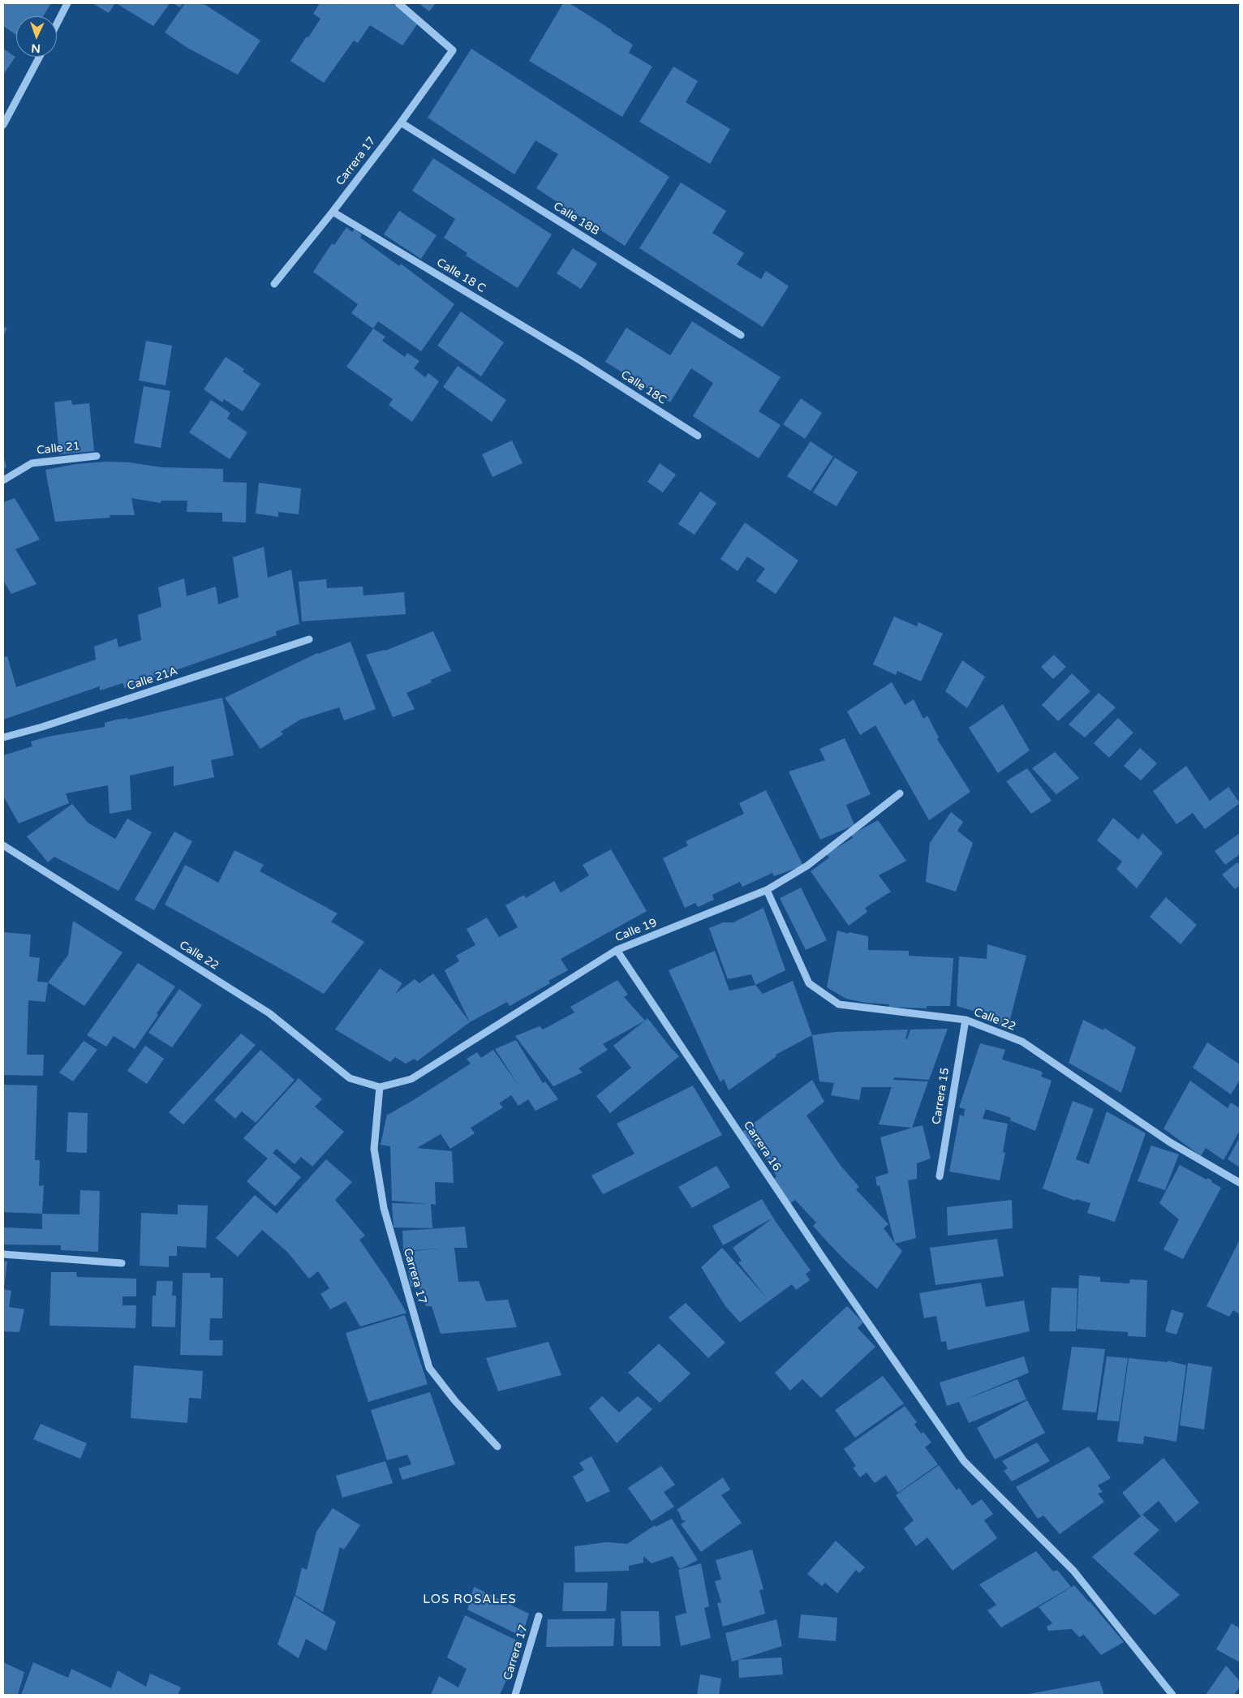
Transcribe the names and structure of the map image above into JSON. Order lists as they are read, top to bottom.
{
  "streets": {
    "street": [
      "Carrera 17",
      "Calle 18B",
      "Calle 18 C",
      "Calle 18C",
      "Calle 21",
      "Calle 21A",
      "Calle 19",
      "Calle 22",
      "Carrera 15",
      "Carrera 16"
    ]
  },
  "crossings": [
    ["Carrera 17", "Calle 18B"],
    ["Carrera 17", "Calle 18 C"],
    ["Carrera 17", "Calle 19"],
    ["Carrera 17", "Calle 22"],
    ["Calle 18 C", "Calle 18C"],
    ["Calle 19", "Calle 22"],
    ["Calle 19", "Carrera 16"],
    ["Calle 22", "Carrera 15"]
  ],
  "districts": ["LOS ROSALES"],
  "north": "bottom"
}
